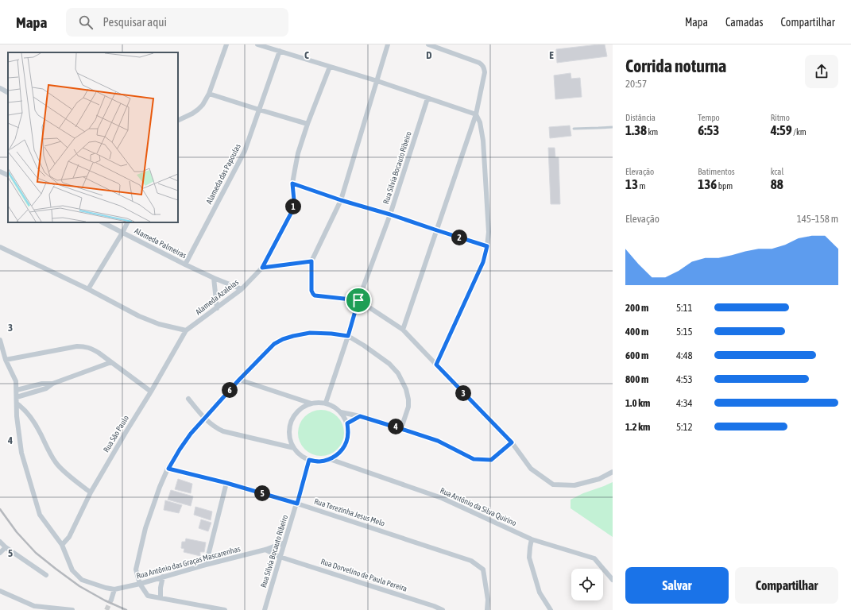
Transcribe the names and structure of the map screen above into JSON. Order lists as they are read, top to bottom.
{
  "streets": {
    "street": [
      "Rua Silvia Bocauto Ribeiro",
      "Alameda das Papoulas",
      "Alameda Palmeiras",
      "Alameda Azaleias",
      "Rua São Paulo",
      "Rua Antônio da Silva Quirino",
      "Rua Terezinha Jesus Melo",
      "Rua Antônio das Graças Mascarenhas",
      "Rua Dorvelino de Paula Pereira"
    ]
  },
  "crossings": [
    ["Rua Silvia Bocauto Ribeiro", "Rua Antônio da Silva Quirino"],
    ["Rua Silvia Bocauto Ribeiro", "Rua Terezinha Jesus Melo"],
    ["Rua Silvia Bocauto Ribeiro", "Rua Antônio das Graças Mascarenhas"],
    ["Rua Silvia Bocauto Ribeiro", "Rua Dorvelino de Paula Pereira"],
    ["Alameda das Papoulas", "Alameda Palmeiras"],
    ["Alameda Palmeiras", "Alameda Azaleias"],
    ["Alameda Azaleias", "Rua São Paulo"]
  ],
  "page": {
    "header": "Mapa",
    "search": "Pesquisar aqui",
    "nav": ["Mapa", "Camadas", "Compartilhar"],
    "heading": ["Corrida noturna", "20:57"],
    "stats": [
      ["Distância", "1.38 km"],
      ["Tempo", "6:53"],
      ["Ritmo", "4:59 /km"],
      ["Elevação", "13 m"],
      ["Batimentos", "136 bpm"],
      ["kcal", "88"]
    ],
    "pins": [
      "1",
      "2",
      "6",
      "3",
      "4",
      "5"
    ],
    "chart": ["Elevação", "145–158 m"],
    "list": [
      {
        "name": "200 m",
        "note": "5:11"
      },
      {
        "name": "400 m",
        "note": "5:15"
      },
      {
        "name": "600 m",
        "note": "4:48"
      },
      {
        "name": "800 m",
        "note": "4:53"
      },
      {
        "name": "1.0 km",
        "note": "4:34"
      },
      {
        "name": "1.2 km",
        "note": "5:12"
      }
    ],
    "buttons": ["Salvar", "Compartilhar"]
  },
  "grid": {
    "columns": ["C", "D", "E"],
    "rows": ["3", "4", "5"]
  }
}
